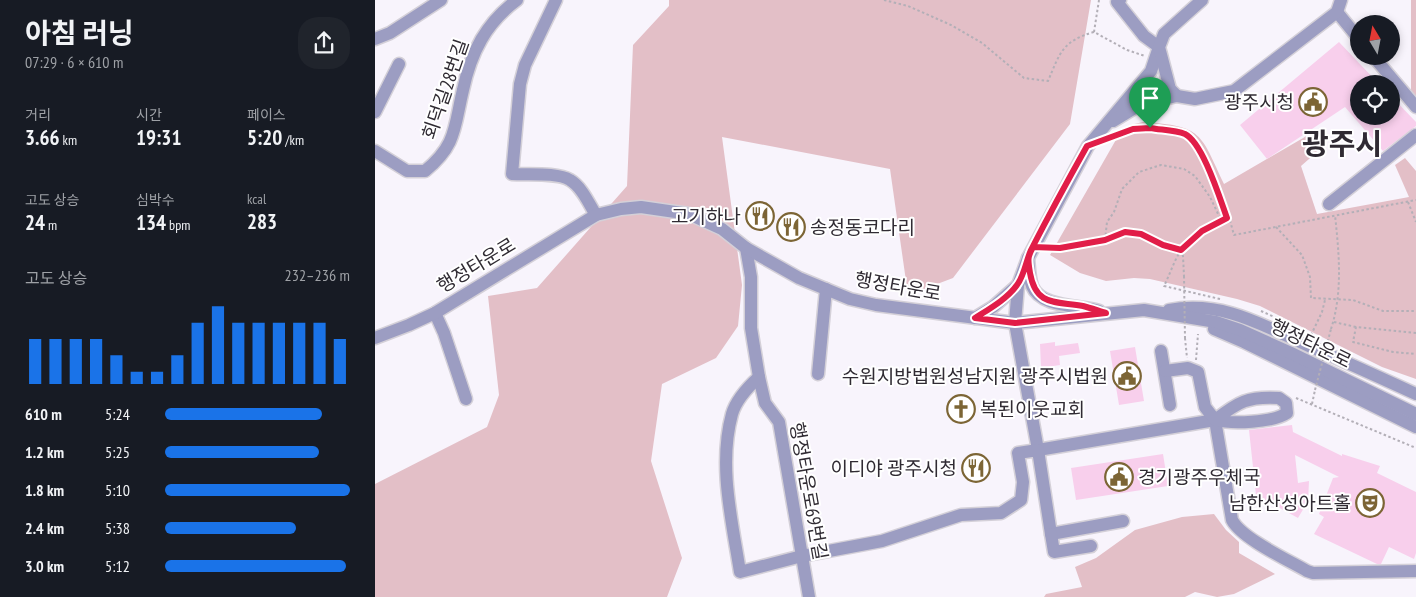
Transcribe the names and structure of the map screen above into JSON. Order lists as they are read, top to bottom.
{
  "streets": {
    "street": ["회덕길28번길", "행정타운로", "행정타운로69번길"]
  },
  "crossings": [
    ["행정타운로", "행정타운로69번길"]
  ],
  "districts": ["광주시"],
  "places": {
    "public building": ["광주시청", "수원지방법원성남지원 광주시법원", "경기광주우체국"],
    "restaurant": ["고기하나", "송정동코다리", "이디야 광주시청"],
    "church": ["복된이웃교회"],
    "theatre": ["남한산성아트홀"]
  },
  "north": "top",
  "page": {
    "heading": ["아침 러닝", "07:29 · 6 × 610 m"],
    "stats": [
      ["거리", "3.66 km"],
      ["시간", "19:31"],
      ["페이스", "5:20 /km"],
      ["고도 상승", "24 m"],
      ["심박수", "134 bpm"],
      ["kcal", "283"]
    ],
    "chart": ["고도 상승", "232–236 m"],
    "list": [
      {
        "name": "610 m",
        "note": "5:24"
      },
      {
        "name": "1.2 km",
        "note": "5:25"
      },
      {
        "name": "1.8 km",
        "note": "5:10"
      },
      {
        "name": "2.4 km",
        "note": "5:38"
      },
      {
        "name": "3.0 km",
        "note": "5:12"
      }
    ]
  }
}
